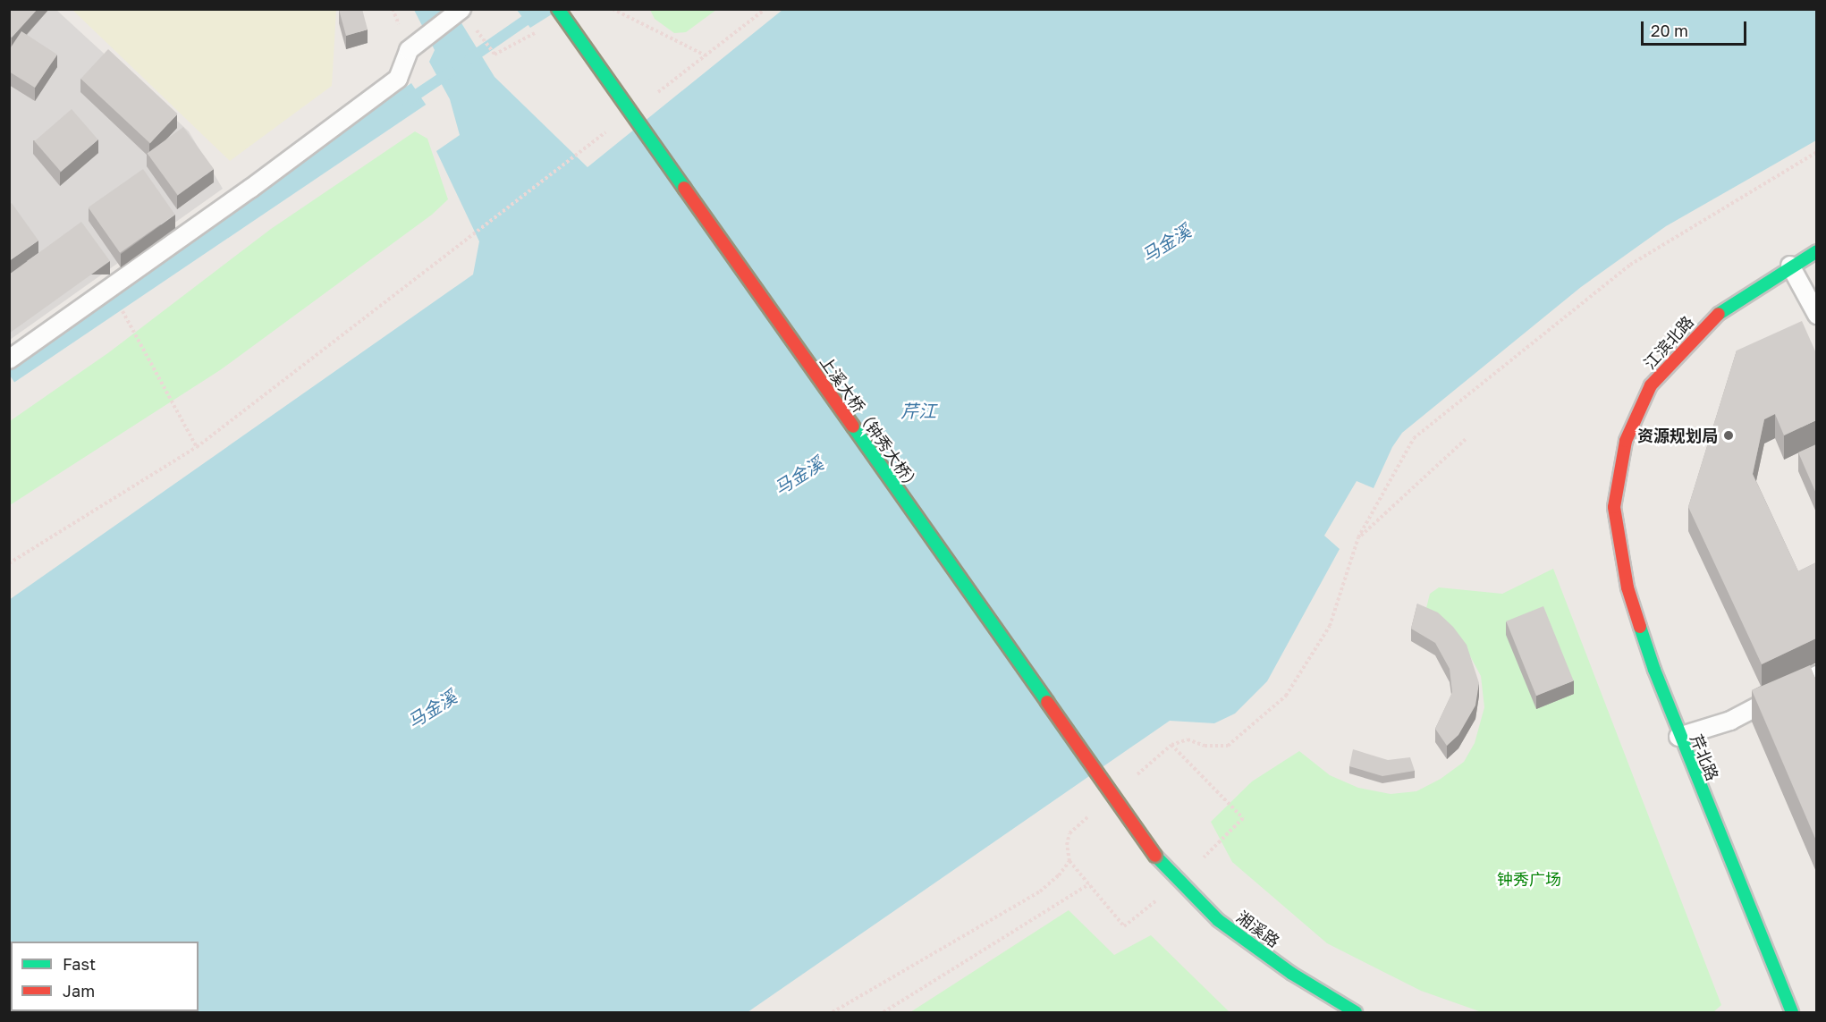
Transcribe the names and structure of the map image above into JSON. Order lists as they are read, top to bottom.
{
  "streets": {
    "main road": [
      "江滨北路",
      "上溪大桥（钟秀大桥）",
      "芹北路",
      "湘溪路"
    ]
  },
  "crossings": [
    ["江滨北路", "芹北路"],
    ["上溪大桥（钟秀大桥）", "湘溪路"]
  ],
  "water": ["马金溪", "芹江"],
  "parks": ["钟秀广场"],
  "places": ["资源规划局"],
  "legend": ["Fast", "Jam"],
  "scale_bar": "20 m"
}
